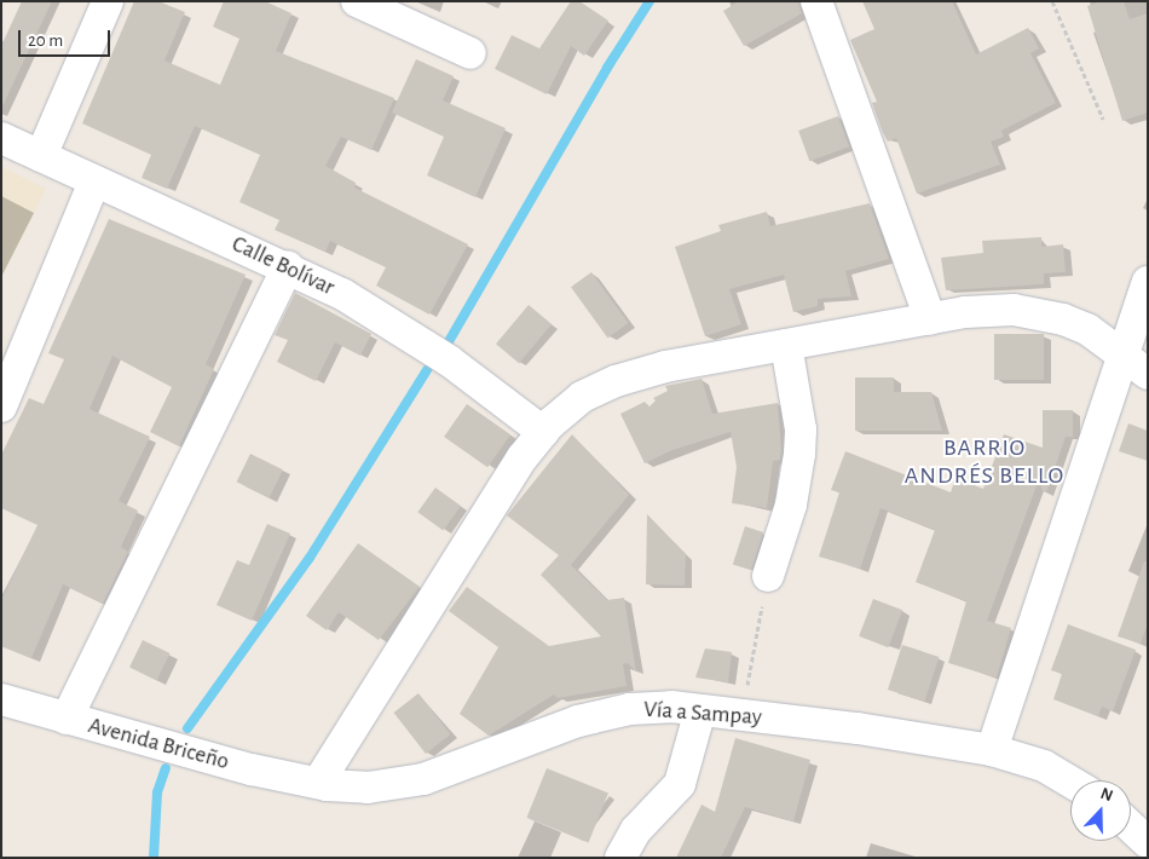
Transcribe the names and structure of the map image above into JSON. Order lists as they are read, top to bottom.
{
  "streets": {
    "street": ["Calle Bolívar", "Vía a Sampay", "Avenida Briceño"]
  },
  "crossings": [
    ["Vía a Sampay", "Avenida Briceño"]
  ],
  "districts": ["BARRIO ANDRÉS BELLO"],
  "scale_bar": "20 m",
  "north": "top"
}
